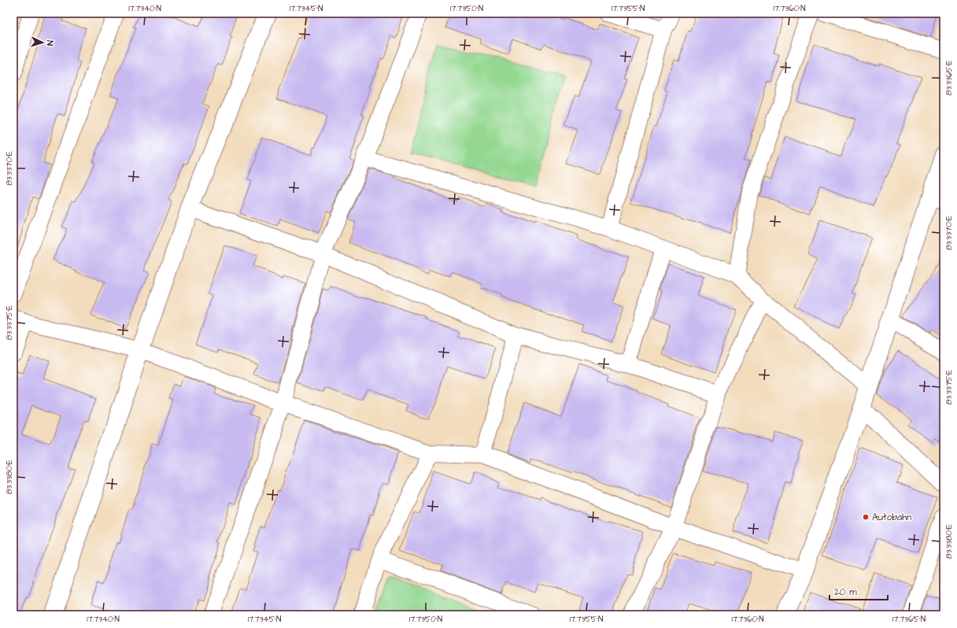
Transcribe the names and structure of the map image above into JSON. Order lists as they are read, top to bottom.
{
  "places": ["Autobahn"],
  "scale_bar": "20 m",
  "north": "right",
  "coordinates": [
    "17.7340°N",
    "17.7345°N",
    "17.7350°N",
    "17.7355°N",
    "17.7360°N",
    "83.3365°E",
    "83.3370°E",
    "83.3375°E",
    "83.3380°E",
    "17.7365°N"
  ]
}
